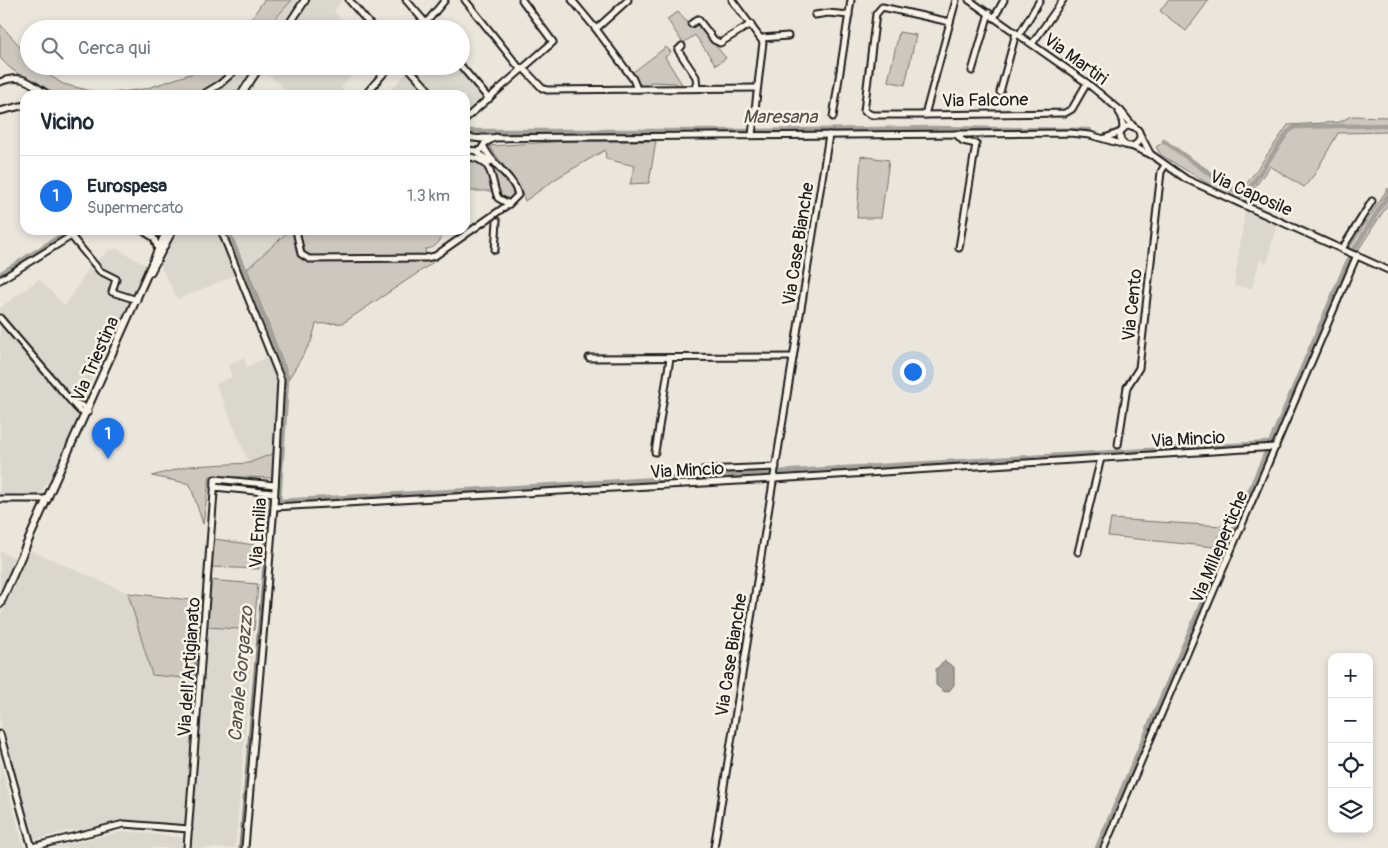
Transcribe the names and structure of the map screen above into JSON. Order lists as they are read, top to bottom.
{
  "streets": {
    "main road": ["Via Triestina"],
    "street": [
      "Via Martiri",
      "Via Falcone",
      "Via Caposile",
      "Via Case Bianche",
      "Via Cento",
      "Via Mincio",
      "Via Emilia",
      "Via Millepertiche",
      "Via dell'Artigianato"
    ]
  },
  "crossings": [
    ["Via Martiri", "Via Falcone"],
    ["Via Martiri", "Via Caposile"],
    ["Via Caposile", "Via Case Bianche"],
    ["Via Caposile", "Via Cento"],
    ["Via Caposile", "Via Millepertiche"],
    ["Via Case Bianche", "Via Mincio"],
    ["Via Mincio", "Via Emilia"],
    ["Via Mincio", "Via Millepertiche"]
  ],
  "water": ["Maresana", "Canale Gorgazzo"],
  "page": {
    "search": "Cerca qui",
    "heading": "Vicino",
    "list": [
      {
        "mark": "1",
        "name": "Eurospesa",
        "note": "Supermercato",
        "value": "1.3 km"
      }
    ],
    "pins": "1",
    "map_buttons": ["+", "−"]
  }
}
